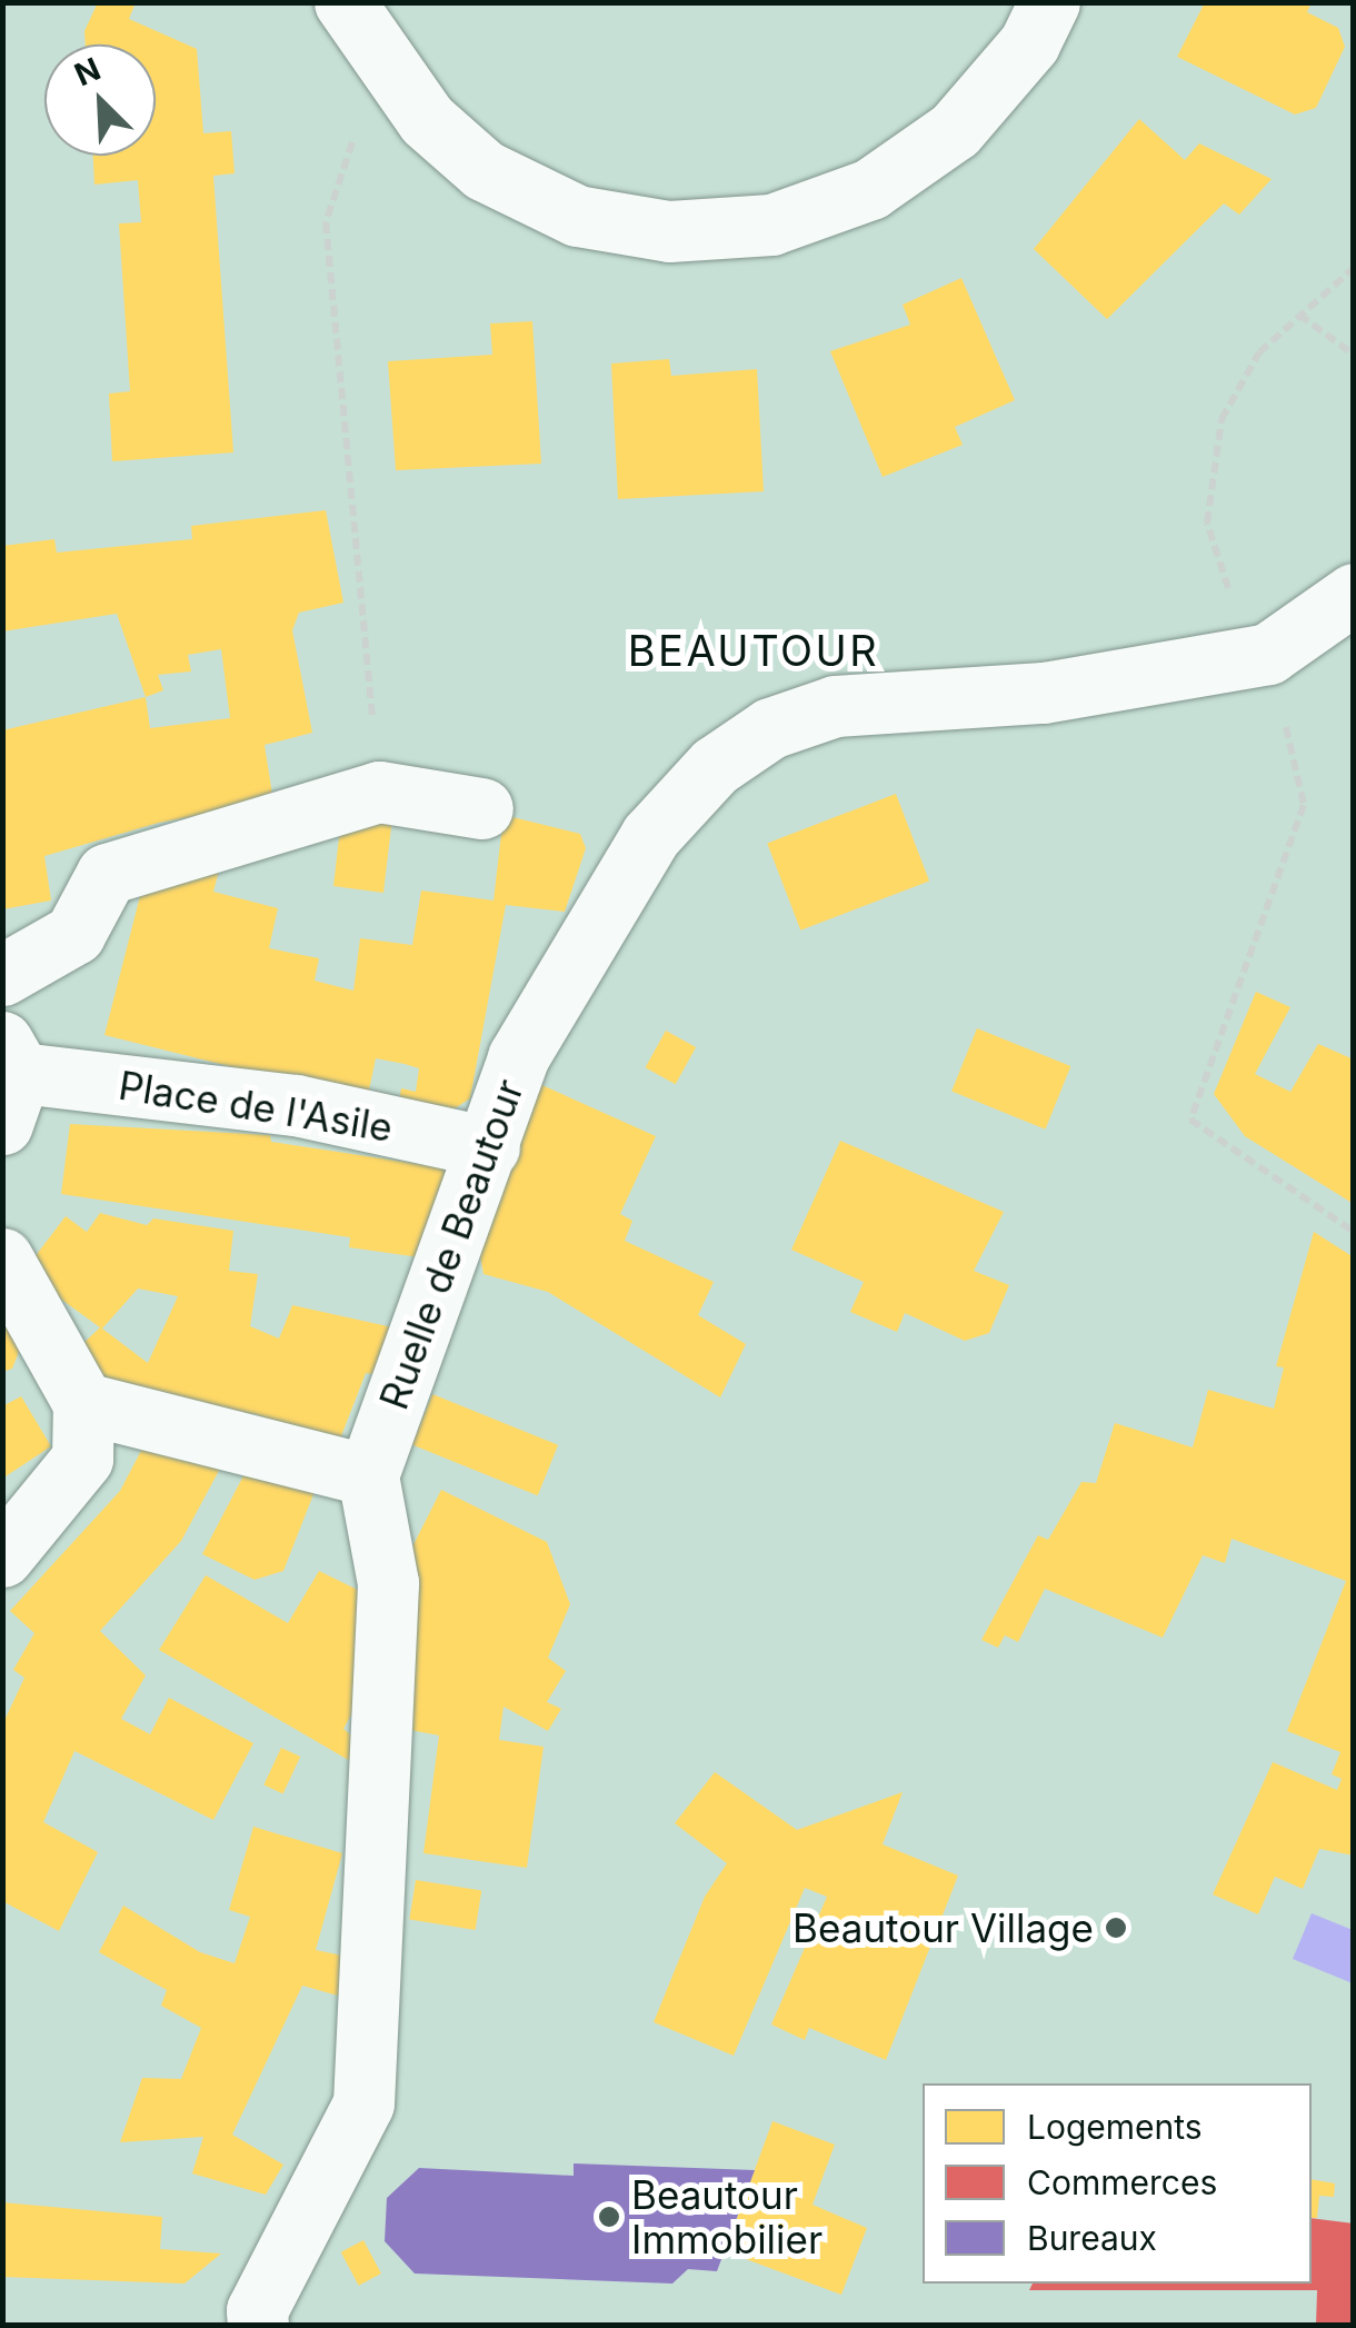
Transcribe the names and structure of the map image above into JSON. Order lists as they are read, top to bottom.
{
  "streets": {
    "street": ["Place de l'Asile", "Ruelle de Beautour"]
  },
  "crossings": [
    ["Place de l'Asile", "Ruelle de Beautour"]
  ],
  "districts": ["BEAUTOUR"],
  "places": ["Beautour Village", "Beautour Immobilier"],
  "legend": ["Logements", "Commerces", "Bureaux"],
  "north": "top left"
}
